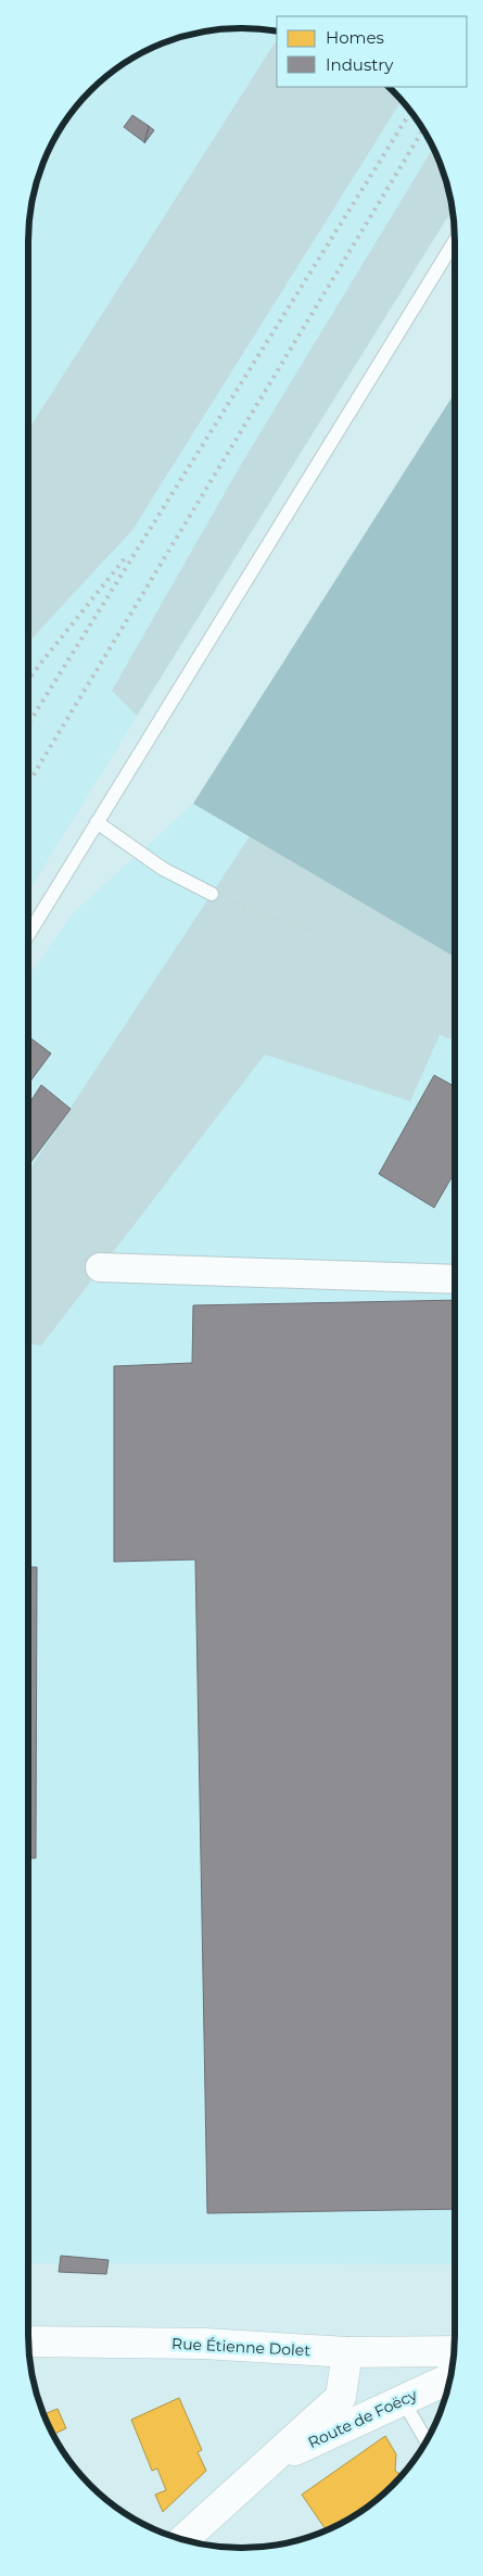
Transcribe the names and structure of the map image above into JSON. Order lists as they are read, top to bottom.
{
  "streets": {
    "street": ["Rue Étienne Dolet", "Route de Foëcy"]
  },
  "crossings": [
    ["Rue Étienne Dolet", "Route de Foëcy"]
  ],
  "legend": ["Homes", "Industry"]
}
